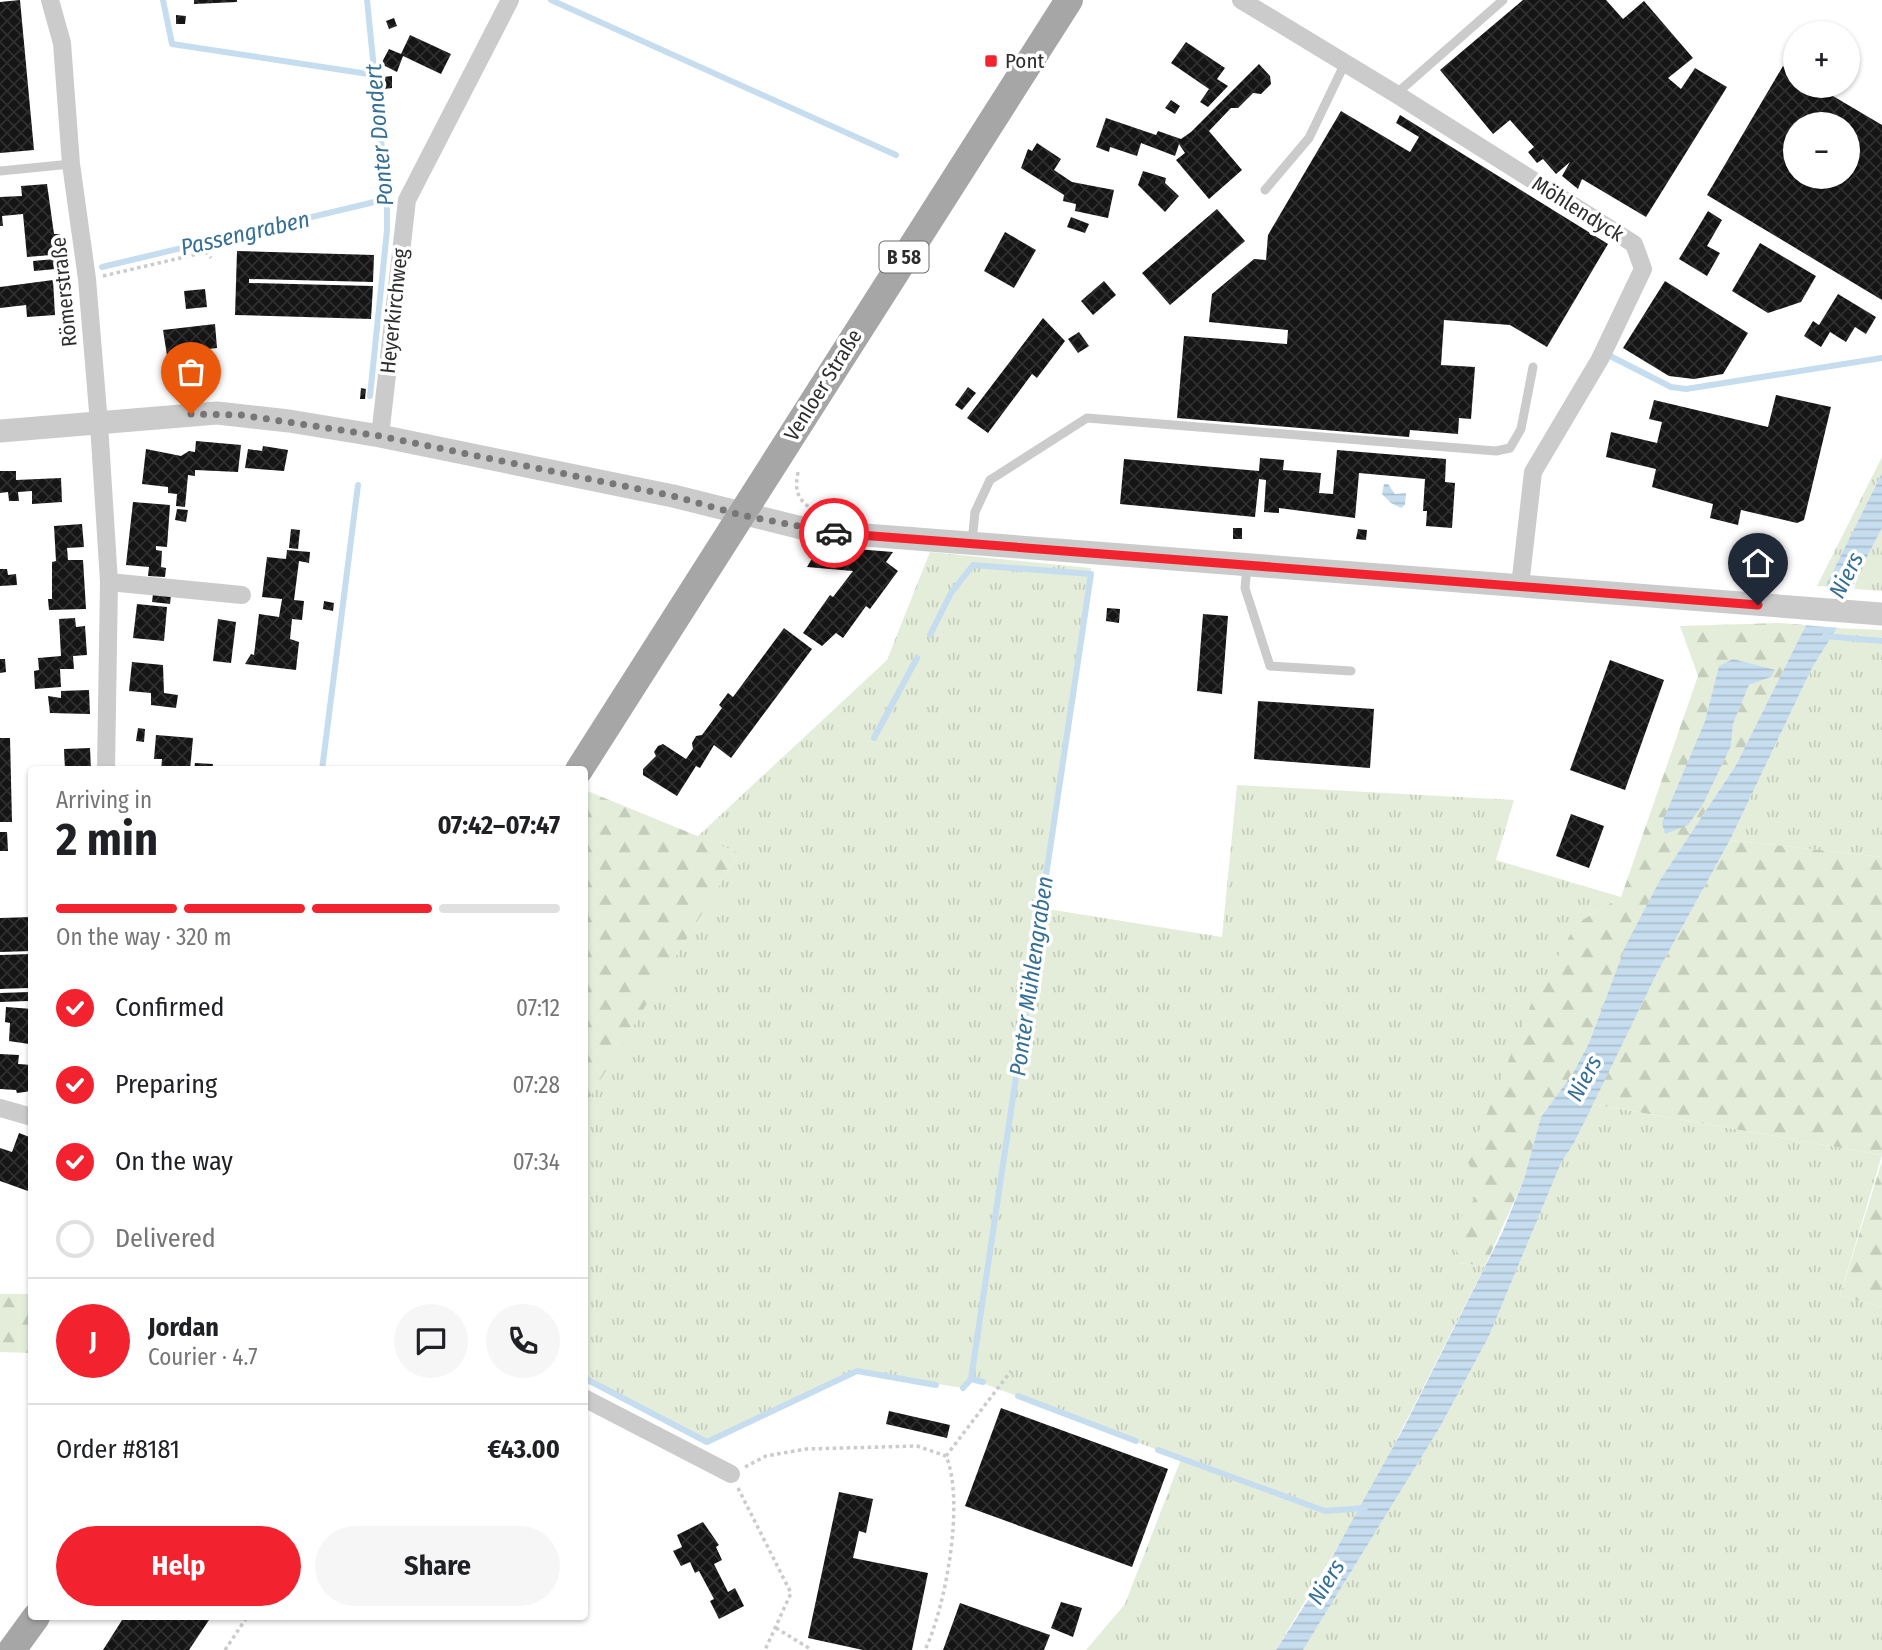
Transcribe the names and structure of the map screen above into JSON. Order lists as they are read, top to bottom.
{
  "streets": {
    "main road": ["B 58", "Venloer Straße"],
    "street": ["Möhlendyck", "Römerstraße", "Heyerkirchweg"]
  },
  "water": [
    "Ponter Dondert",
    "Passengraben",
    "Niers",
    "Ponter Mühlengraben"
  ],
  "places": {
    "transit": ["Pont"]
  },
  "page": {
    "map_buttons": ["+", "−"],
    "heading": ["2 min", "Arriving in", "07:42–07:47"],
    "panel": [
      "Jordan",
      "Courier · 4.7",
      "Order #8181",
      "€43.00"
    ],
    "bar": "On the way · 320 m",
    "list": [
      ["Confirmed", "07:12"],
      ["Preparing", "07:28"],
      ["On the way", "07:34"],
      "Delivered"
    ],
    "round": "J",
    "buttons": ["Help", "Share"]
  }
}
